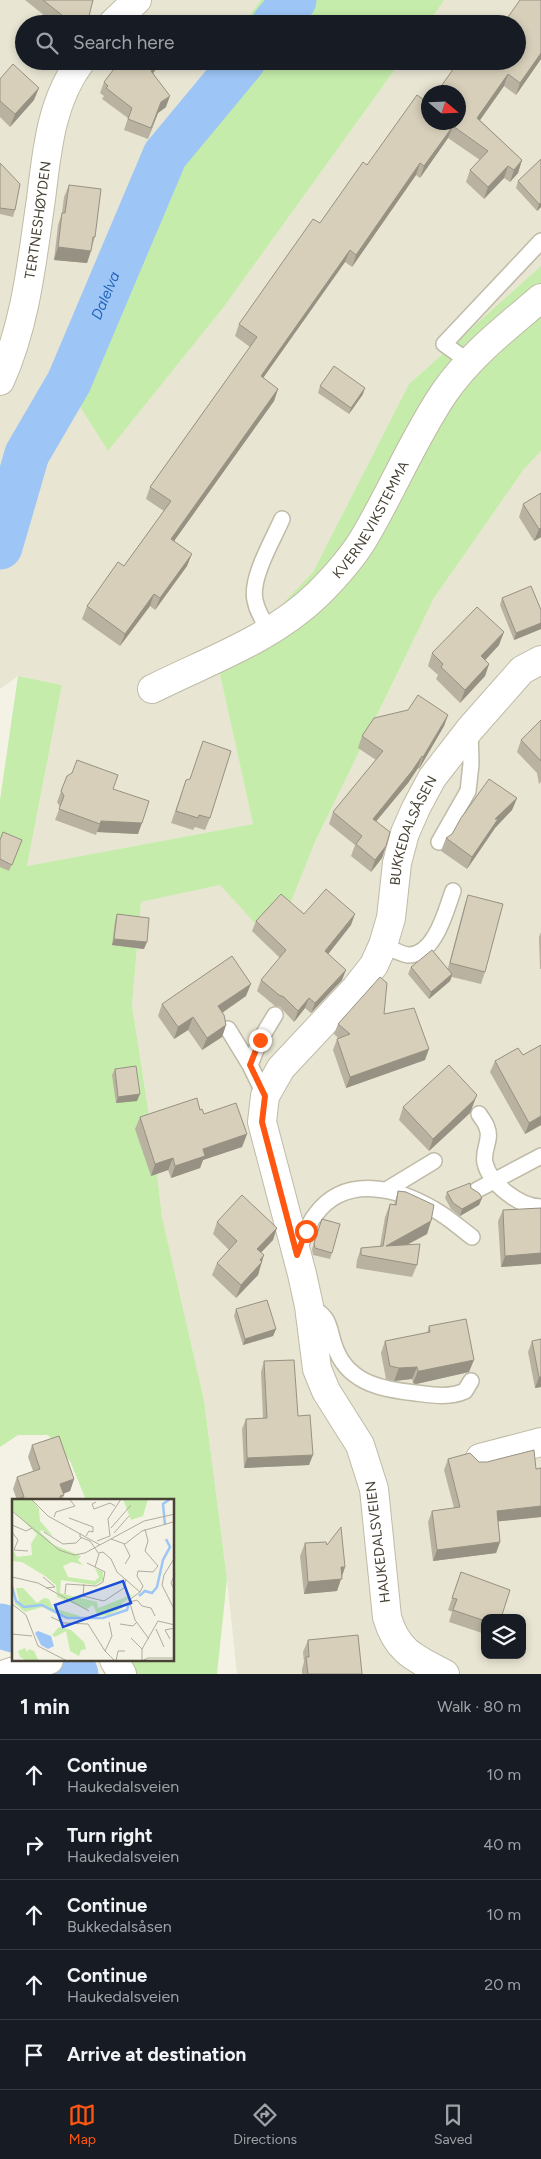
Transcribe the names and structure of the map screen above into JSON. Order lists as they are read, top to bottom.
{
  "streets": {
    "street": [
      "TERTNESHØYDEN",
      "KVERNEVIKSTEMMA",
      "BUKKEDALSÅSEN",
      "HAUKEDALSVEIEN"
    ]
  },
  "crossings": [
    ["BUKKEDALSÅSEN", "HAUKEDALSVEIEN"]
  ],
  "water": ["Dalelva"],
  "north": "right",
  "page": {
    "search": "Search here",
    "heading": ["1 min", "Walk · 80 m"],
    "list": [
      ["Continue", "Haukedalsveien", "10 m"],
      ["Turn right", "Haukedalsveien", "40 m"],
      ["Continue", "Bukkedalsåsen", "10 m"],
      ["Continue", "Haukedalsveien", "20 m"],
      "Arrive at destination"
    ],
    "nav": ["Map", "Directions", "Saved"]
  }
}
